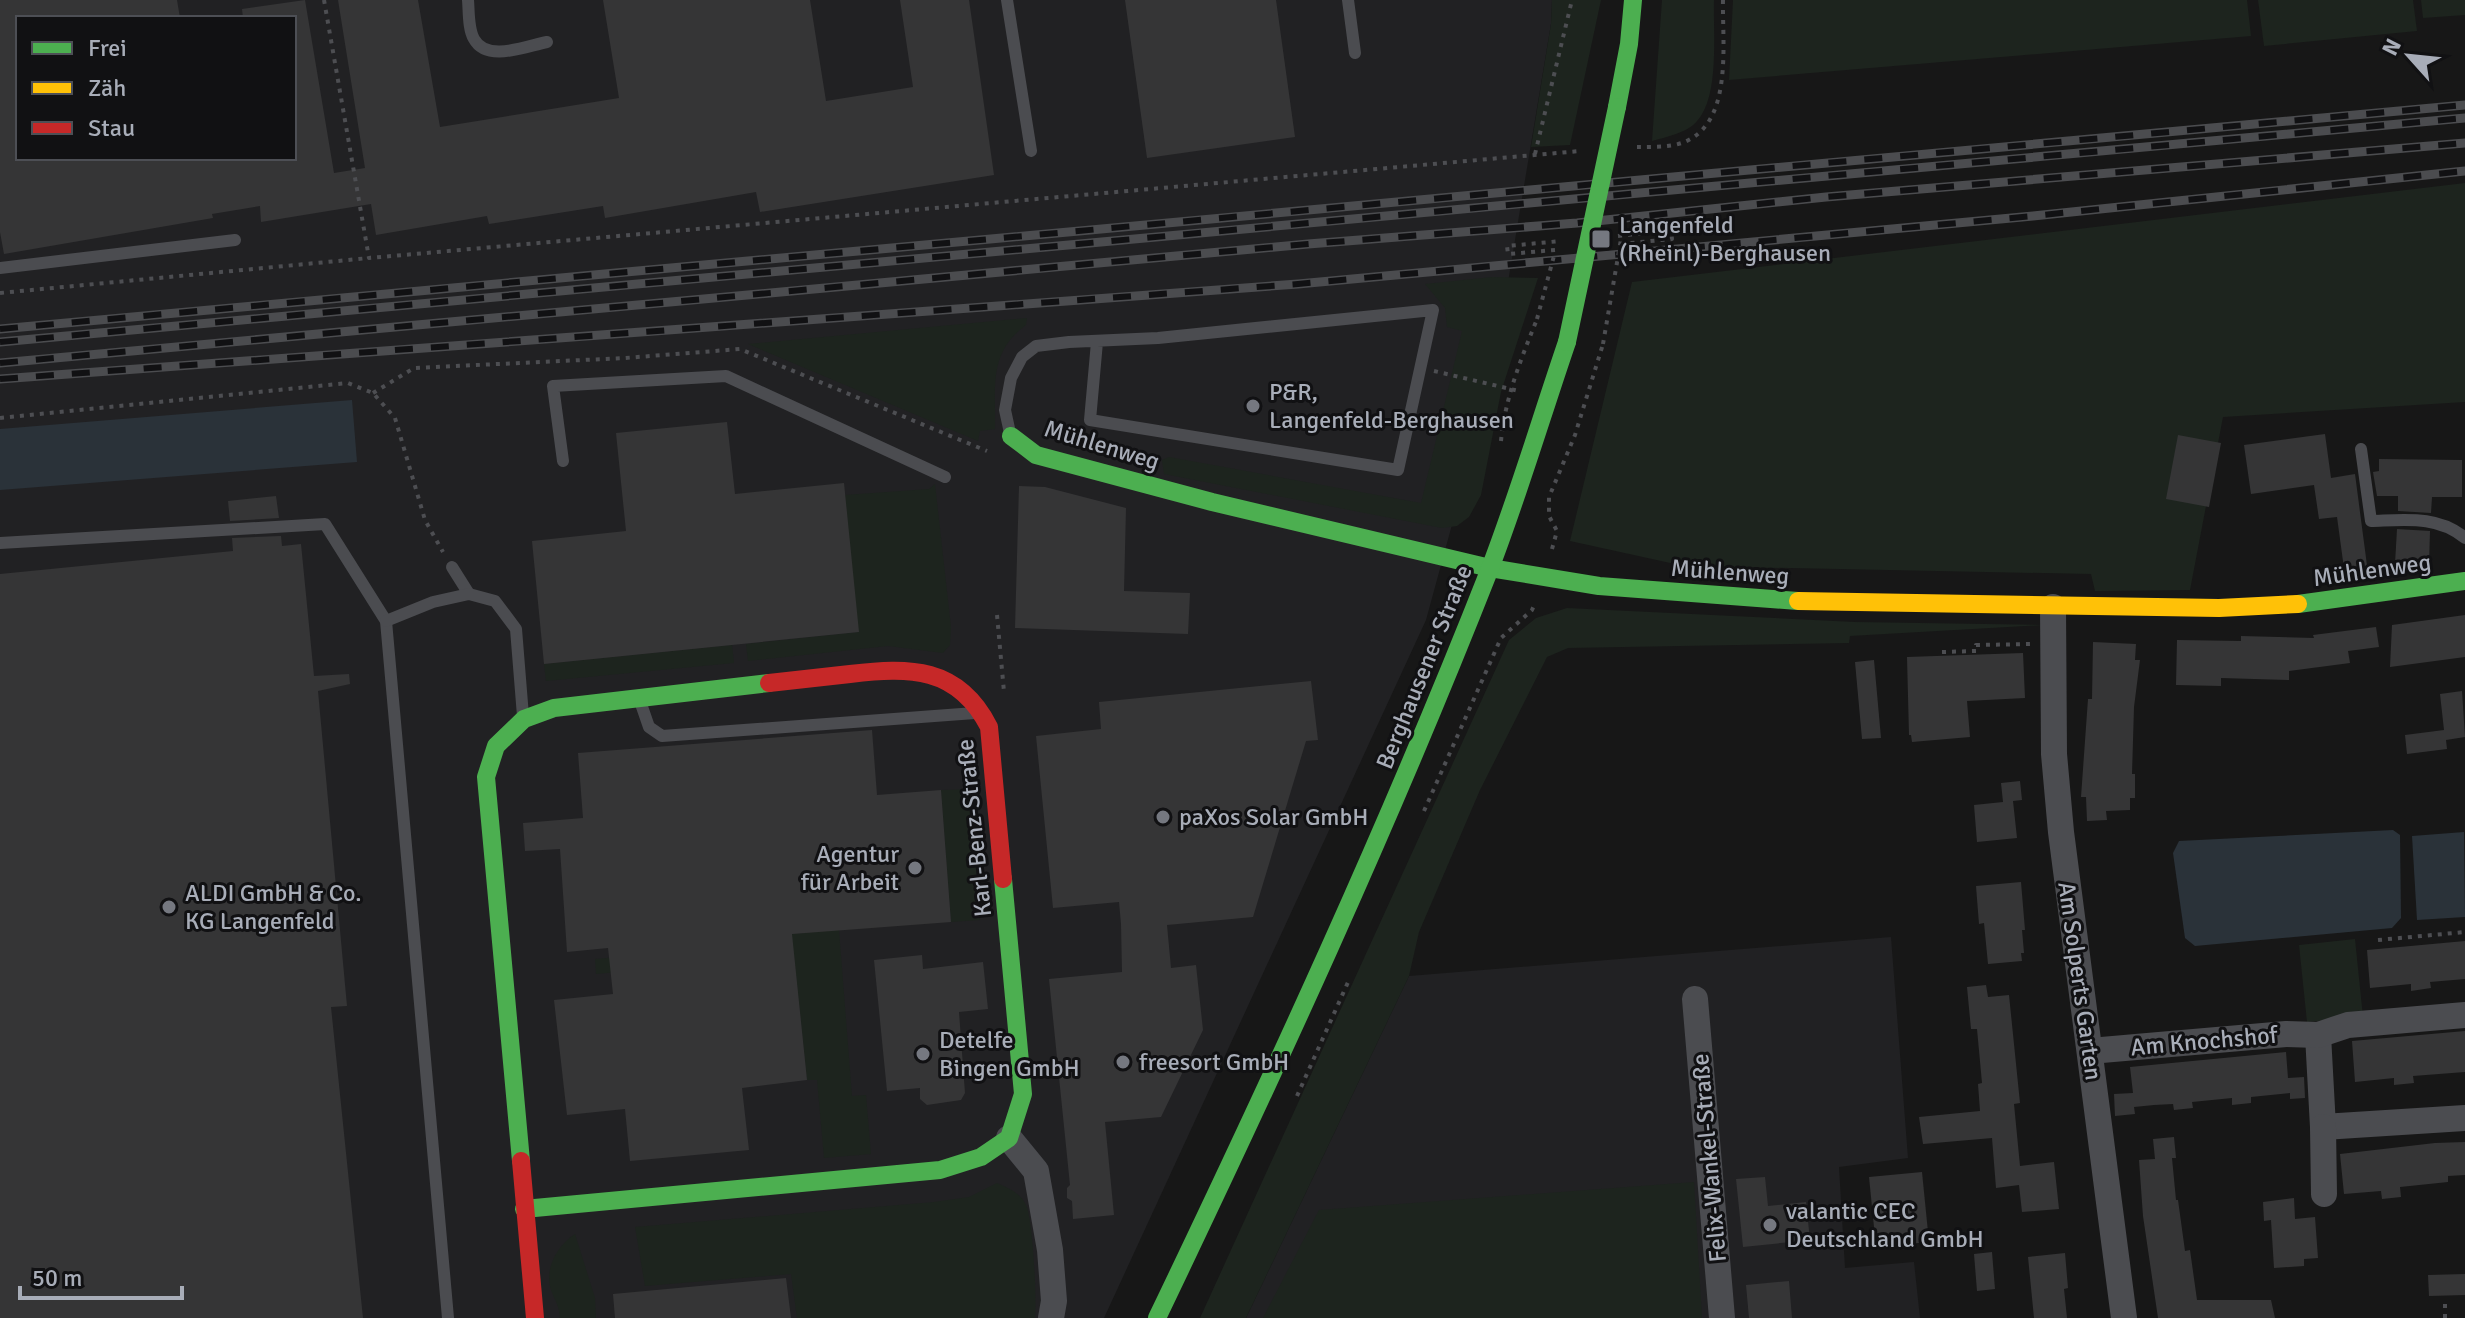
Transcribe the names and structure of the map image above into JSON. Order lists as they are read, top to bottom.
{
  "streets": {
    "street": [
      "Mühlenweg",
      "Berghausener Straße",
      "Karl-Benz-Straße",
      "Am Solperts Garten",
      "Am Knochshof",
      "Felix-Wankel-Straße"
    ]
  },
  "crossings": [
    ["Mühlenweg", "Berghausener Straße"],
    ["Mühlenweg", "Am Solperts Garten"],
    ["Am Solperts Garten", "Am Knochshof"]
  ],
  "places": {
    "transit": ["Langenfeld (Rheinl)-Berghausen"],
    "other": [
      "P&R, Langenfeld-Berghausen",
      "paXos Solar GmbH",
      "Agentur für Arbeit",
      "ALDI GmbH & Co. KG Langenfeld",
      "Detelfe Bingen GmbH",
      "freesort GmbH",
      "valantic CEC Deutschland GmbH"
    ]
  },
  "legend": ["Frei", "Zäh", "Stau"],
  "scale_bar": "50 m",
  "north": "top left"
}
